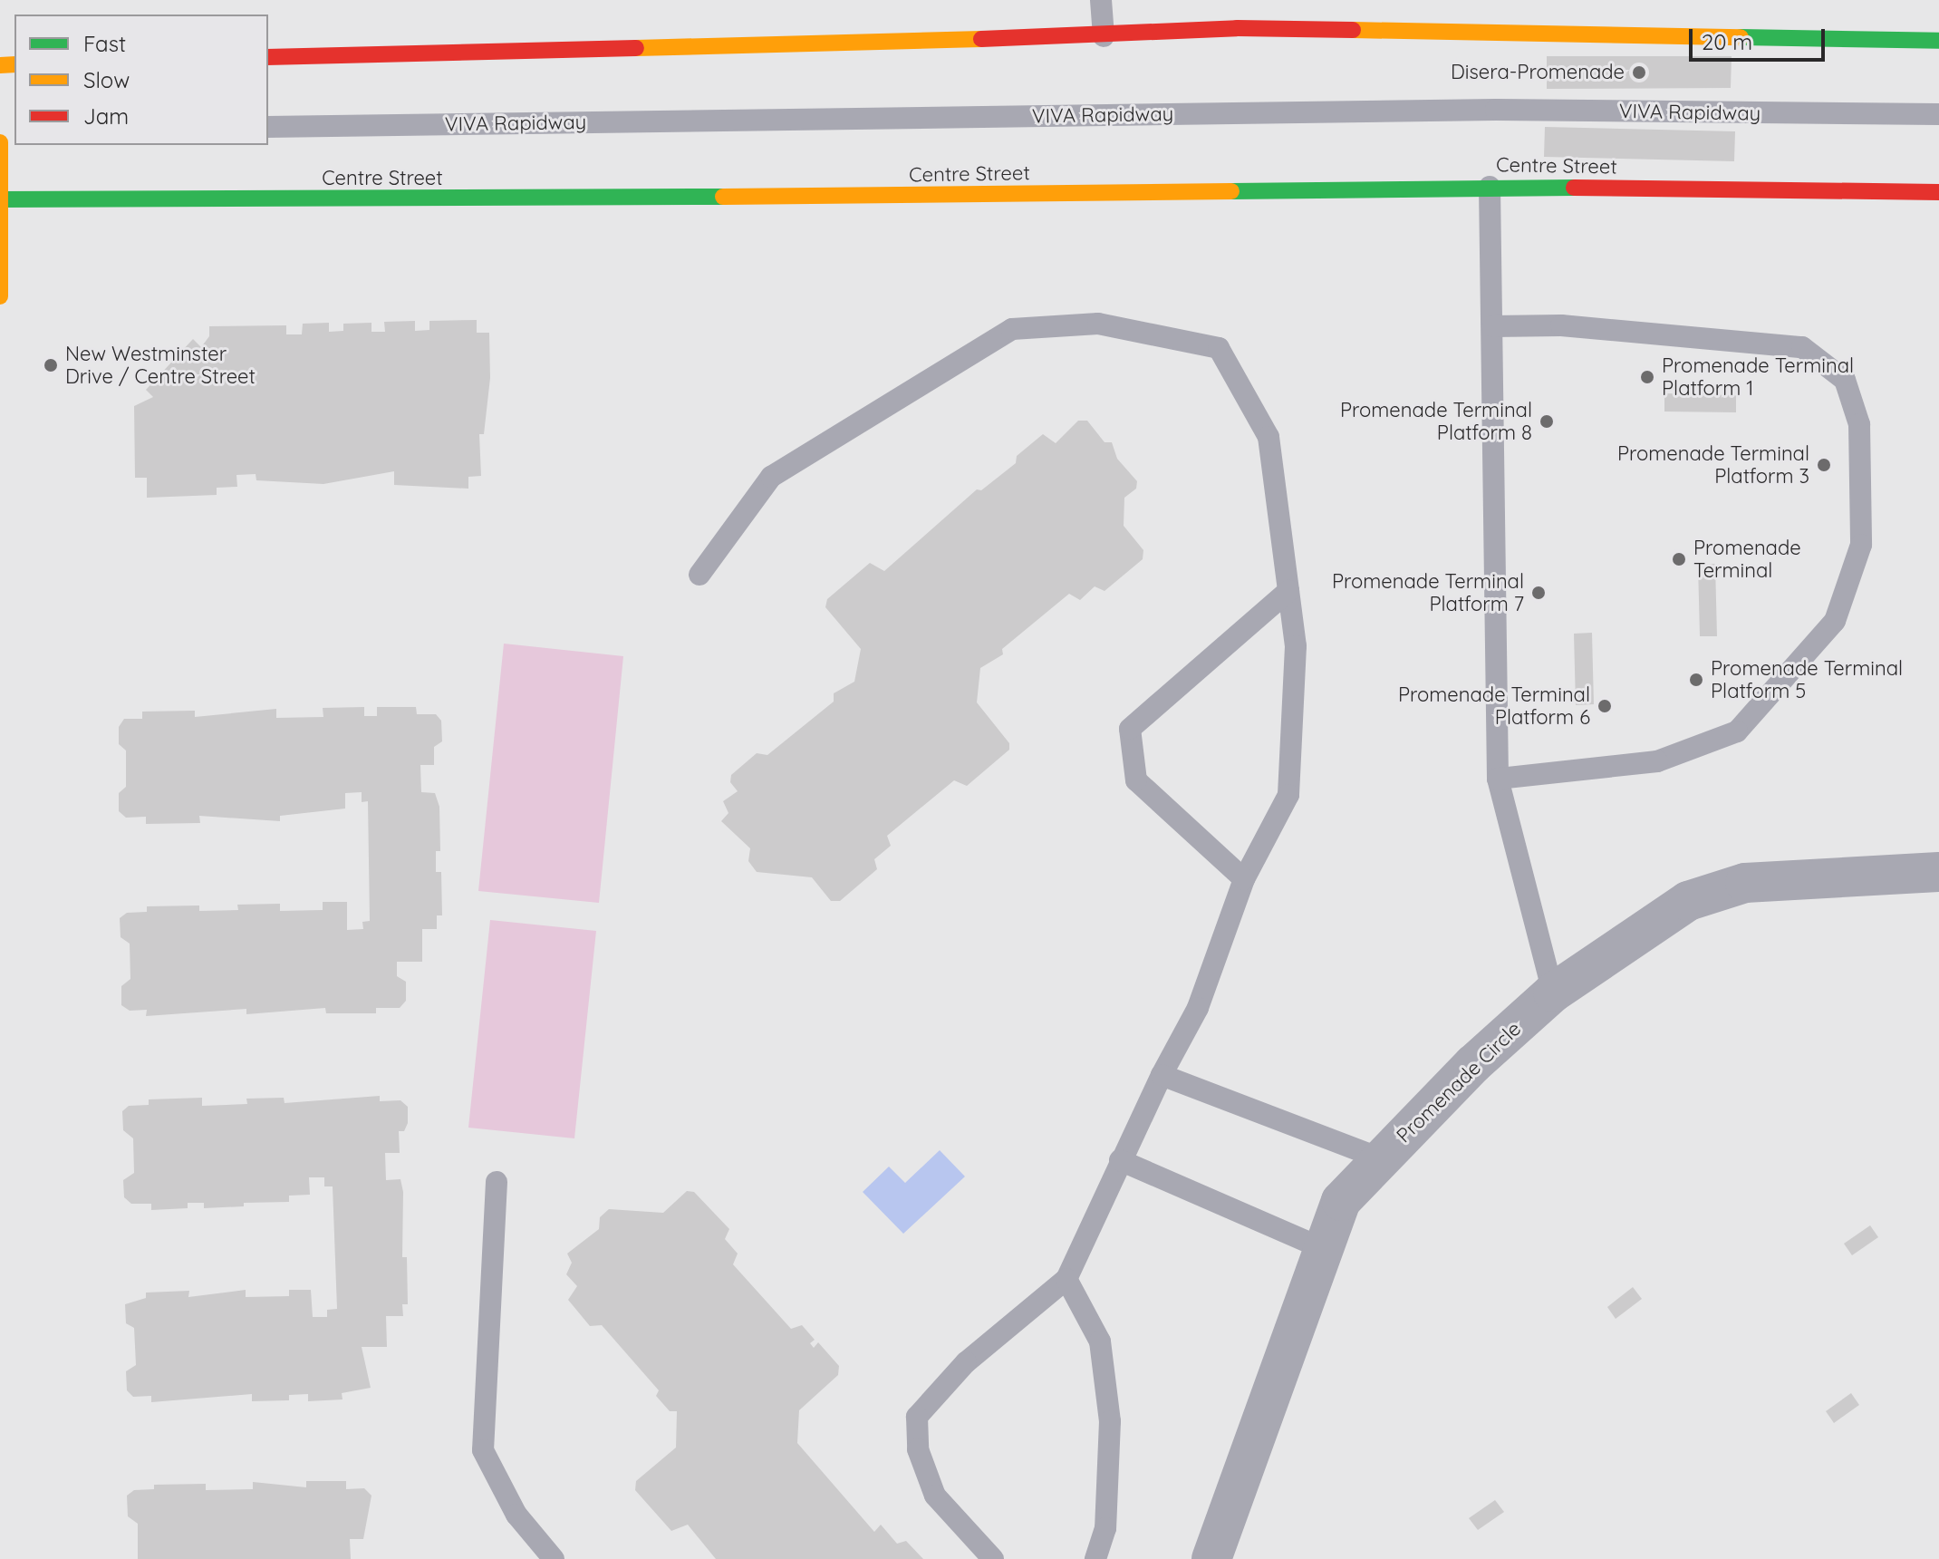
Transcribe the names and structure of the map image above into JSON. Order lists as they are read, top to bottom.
{
  "streets": {
    "main road": ["Centre Street"],
    "street": ["Promenade Circle"],
    "lane": ["VIVA Rapidway"]
  },
  "places": [
    "Disera-Promenade",
    "New Westminster Drive / Centre Street",
    "Promenade Terminal Platform 1",
    "Promenade Terminal Platform 8",
    "Promenade Terminal Platform 3",
    "Promenade Terminal",
    "Promenade Terminal Platform 7",
    "Promenade Terminal Platform 5",
    "Promenade Terminal Platform 6"
  ],
  "legend": ["Fast", "Slow", "Jam"],
  "scale_bar": "20 m"
}
